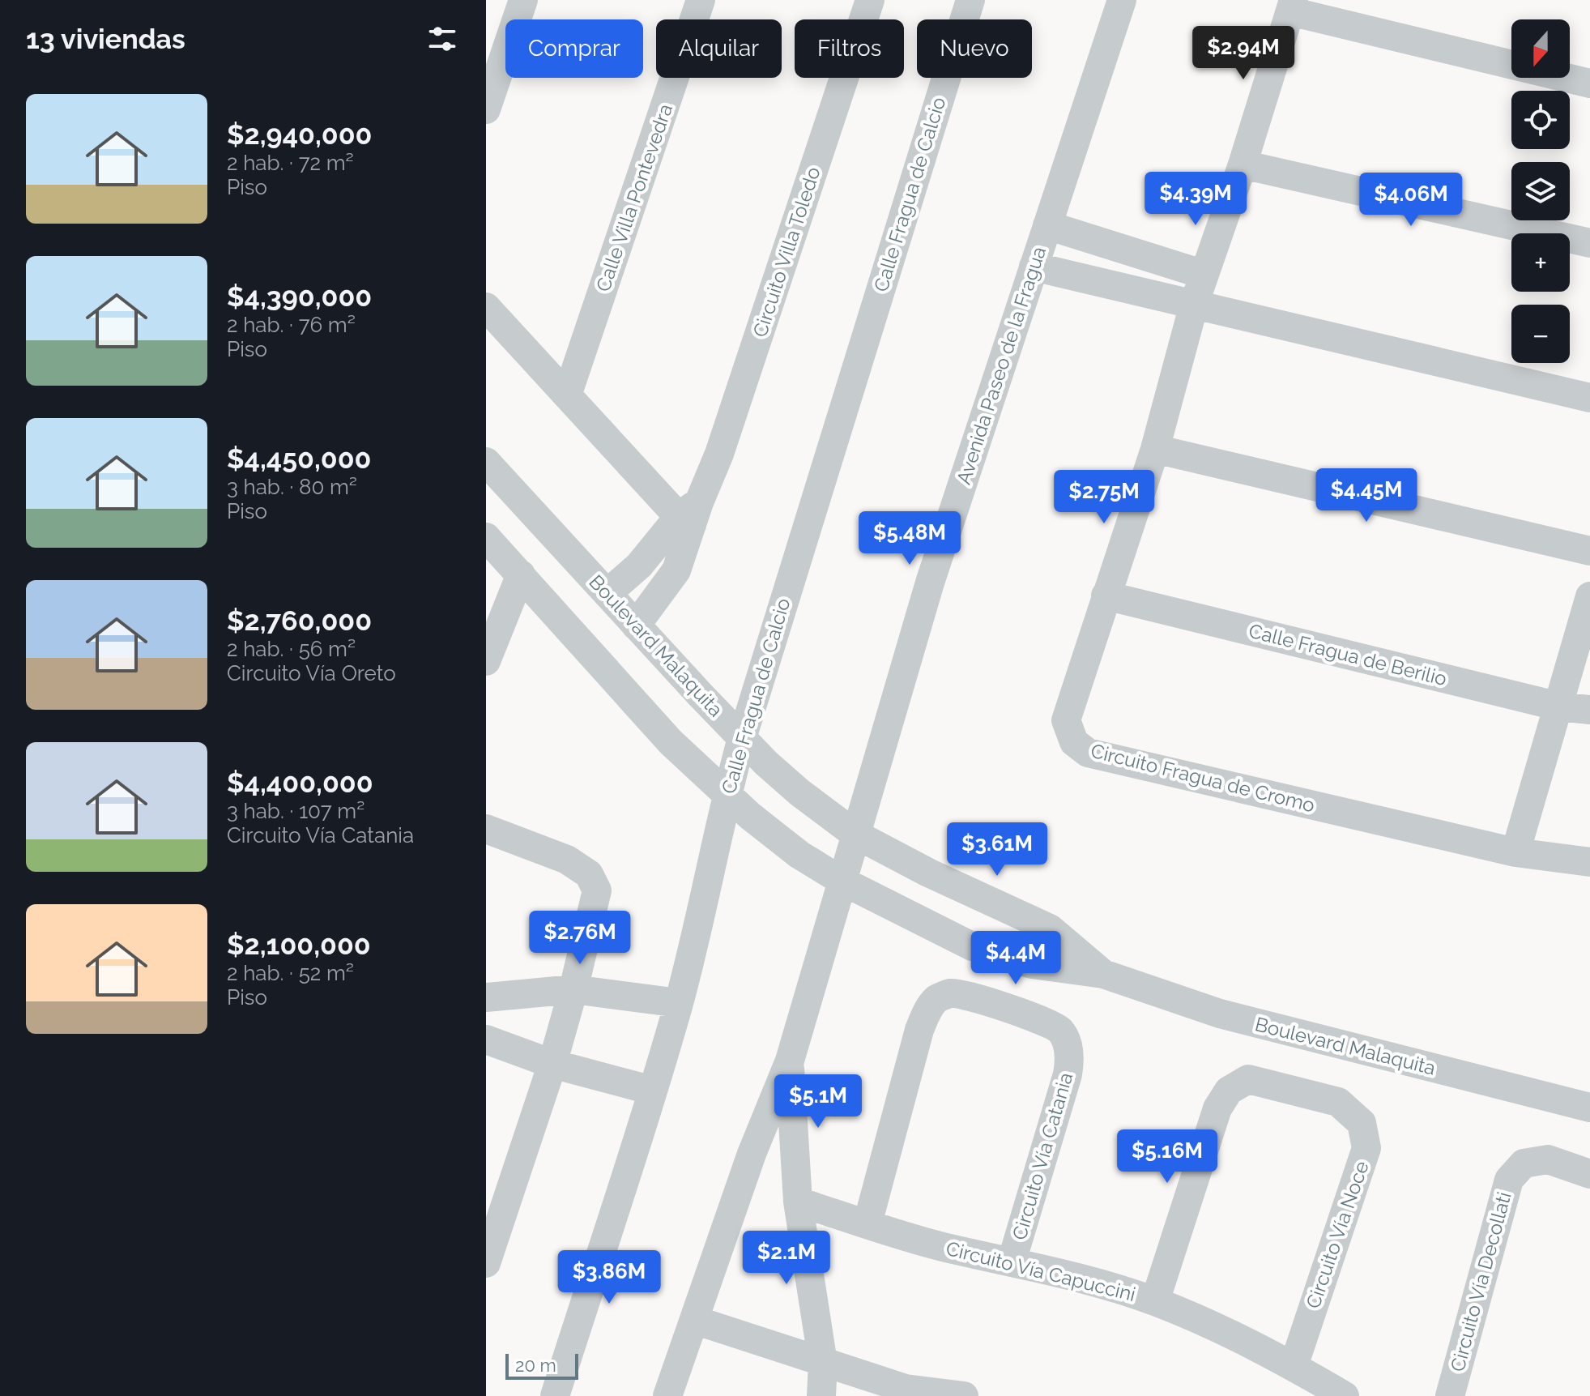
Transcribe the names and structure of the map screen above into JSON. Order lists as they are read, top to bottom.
{
  "streets": {
    "street": [
      "Calle Fragua de Calcio",
      "Calle Villa Pontevedra",
      "Circuito Villa Toledo",
      "Avenida Paseo de la Fragua",
      "Boulevard Malaquita",
      "Calle Fragua de Berilio",
      "Circuito Fragua de Cromo",
      "Circuito Vía Catania",
      "Circuito Vía Noce",
      "Circuito Vía Capuccini",
      "Circuito Vía Decollati"
    ]
  },
  "crossings": [
    ["Calle Fragua de Calcio", "Boulevard Malaquita"],
    ["Circuito Villa Toledo", "Boulevard Malaquita"],
    ["Avenida Paseo de la Fragua", "Boulevard Malaquita"],
    ["Calle Fragua de Berilio", "Circuito Fragua de Cromo"],
    ["Circuito Vía Catania", "Circuito Vía Capuccini"],
    ["Circuito Vía Noce", "Circuito Vía Capuccini"]
  ],
  "scale_bar": "20 m",
  "north": "bottom",
  "page": {
    "heading": "13 viviendas",
    "map_buttons": ["+", "−"],
    "chip": [
      "Comprar",
      "Alquilar",
      "Filtros",
      "Nuevo"
    ],
    "price": [
      "$2.94M",
      "$4.39M",
      "$4.06M",
      "$4.45M",
      "$2.75M",
      "$5.48M",
      "$3.61M",
      "$2.76M",
      "$4.4M",
      "$5.1M",
      "$5.16M",
      "$2.1M",
      "$3.86M"
    ],
    "list": [
      {
        "name": "$2,940,000",
        "note": "2 hab. · 72 m² · Piso"
      },
      {
        "name": "$4,390,000",
        "note": "2 hab. · 76 m² · Piso"
      },
      {
        "name": "$4,450,000",
        "note": "3 hab. · 80 m² · Piso"
      },
      {
        "name": "$2,760,000",
        "note": "2 hab. · 56 m² · Circuito Vía Oreto"
      },
      {
        "name": "$4,400,000",
        "note": "3 hab. · 107 m² · Circuito Vía Catania"
      },
      {
        "name": "$2,100,000",
        "note": "2 hab. · 52 m² · Piso"
      }
    ],
    "scale": "20 m"
  }
}
